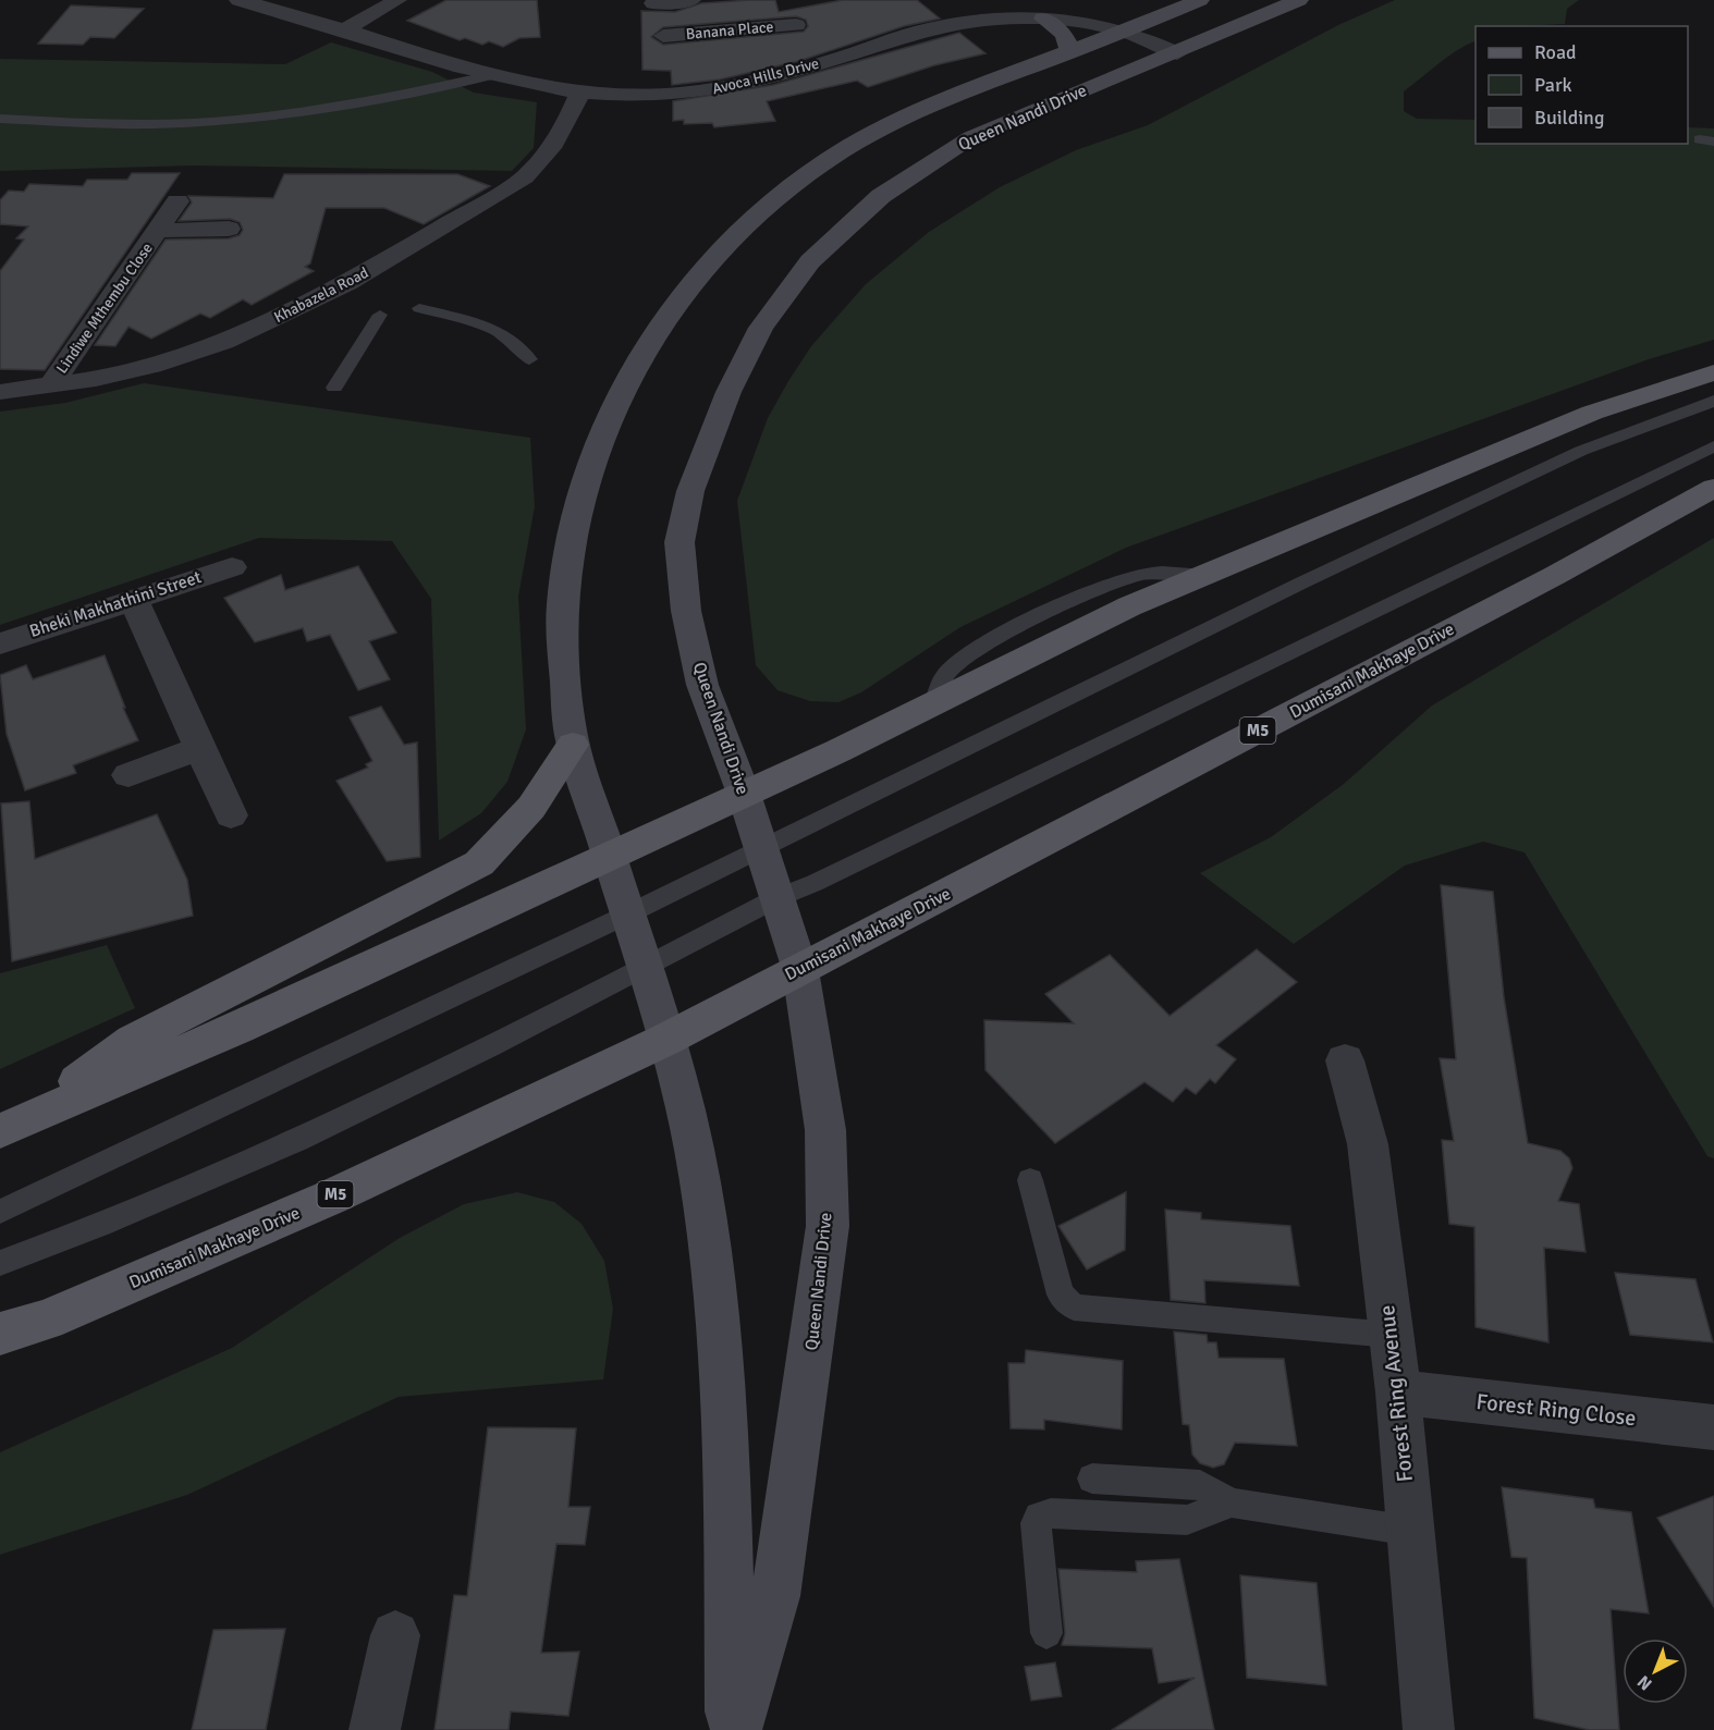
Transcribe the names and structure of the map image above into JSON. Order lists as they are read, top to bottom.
{
  "streets": {
    "main road": ["Queen Nandi Drive", "Dumisani Makhaye Drive", "M5"],
    "street": [
      "Banana Place",
      "Avoca Hills Drive",
      "Khabazela Road",
      "Lindiwe Mthembu Close",
      "Bheki Makhathini Street",
      "Forest Ring Avenue",
      "Forest Ring Close"
    ]
  },
  "crossings": [
    ["Avoca Hills Drive", "Queen Nandi Drive"],
    ["Avoca Hills Drive", "Khabazela Road"],
    ["Queen Nandi Drive", "Dumisani Makhaye Drive"],
    ["Khabazela Road", "Lindiwe Mthembu Close"],
    ["Forest Ring Avenue", "Forest Ring Close"]
  ],
  "legend": ["Road", "Park", "Building"],
  "north": "bottom left"
}
